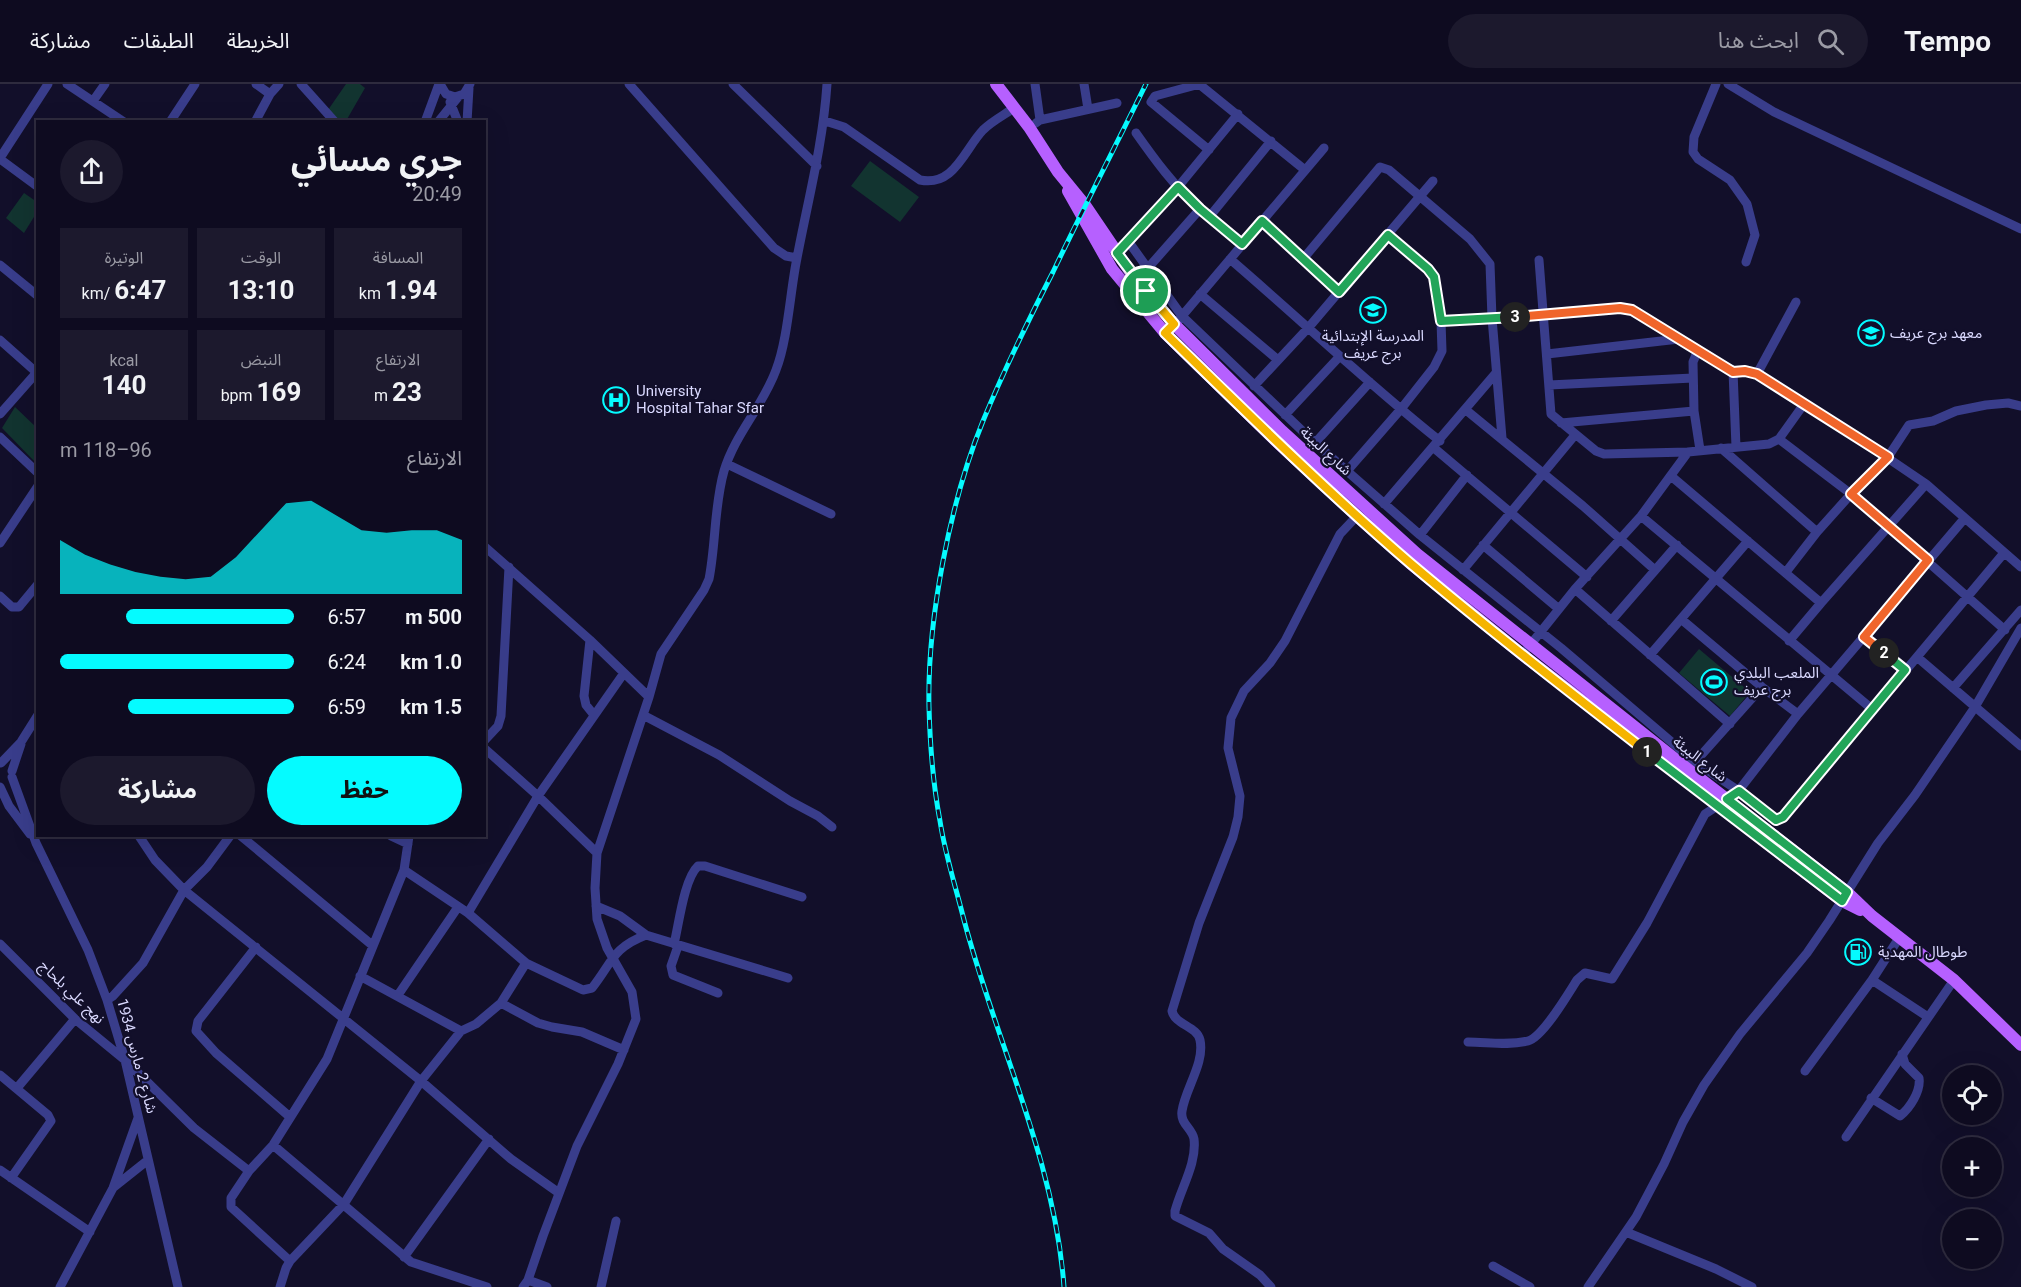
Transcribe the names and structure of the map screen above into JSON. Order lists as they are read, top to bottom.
{
  "streets": {
    "main road": ["شارع البيئة"],
    "street": ["نهج علي بلحاج", "شارع 2 مارس 1934"]
  },
  "crossings": [
    ["نهج علي بلحاج", "شارع 2 مارس 1934"]
  ],
  "places": {
    "school or university": ["المدرسة الإبتدائية برج عريف", "معهد برج عريف"],
    "hospital": ["University Hospital Tahar Sfar"],
    "sports": ["الملعب البلدي برج عريف"],
    "fuel station": ["طوطال المهدية"]
  },
  "page": {
    "header": "Tempo",
    "search": "ابحث هنا",
    "nav": ["الخريطة", "الطبقات", "مشاركة"],
    "heading": ["جري مسائي", "20:49"],
    "stats": [
      ["المسافة", "1.94 km"],
      ["الوقت", "13:10"],
      ["الوتيرة", "6:47 /km"],
      ["الارتفاع", "23 m"],
      ["النبض", "169 bpm"],
      ["kcal", "140"]
    ],
    "pins": ["3", "2", "1"],
    "chart": ["الارتفاع", "96–118 m"],
    "list": [
      {
        "name": "500 m",
        "note": "6:57"
      },
      {
        "name": "1.0 km",
        "note": "6:24"
      },
      {
        "name": "1.5 km",
        "note": "6:59"
      }
    ],
    "buttons": ["حفظ", "مشاركة"],
    "map_buttons": ["+", "−"]
  }
}
